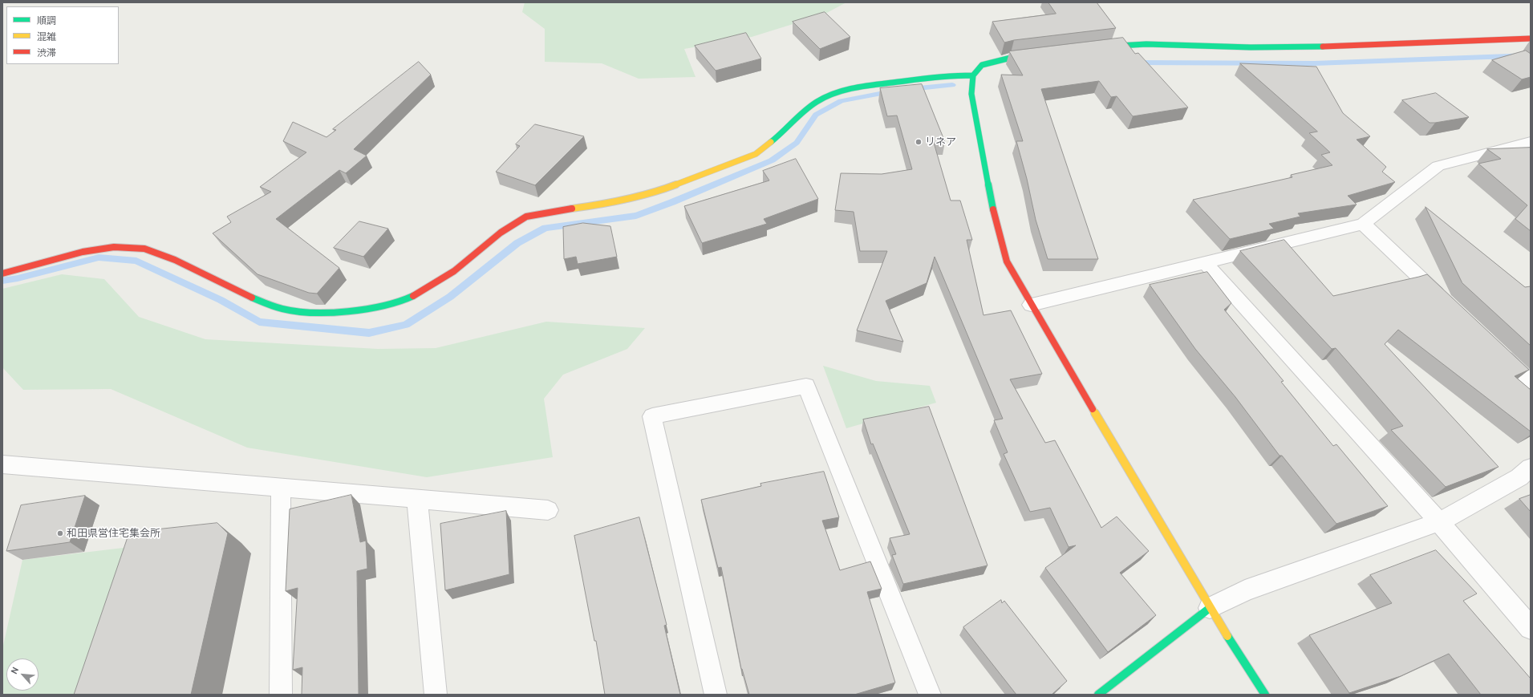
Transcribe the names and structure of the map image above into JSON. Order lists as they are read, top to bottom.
{
  "places": ["リネア", "和田県営住宅集会所"],
  "legend": ["順調", "混雑", "渋滞"],
  "north": "top left"
}
